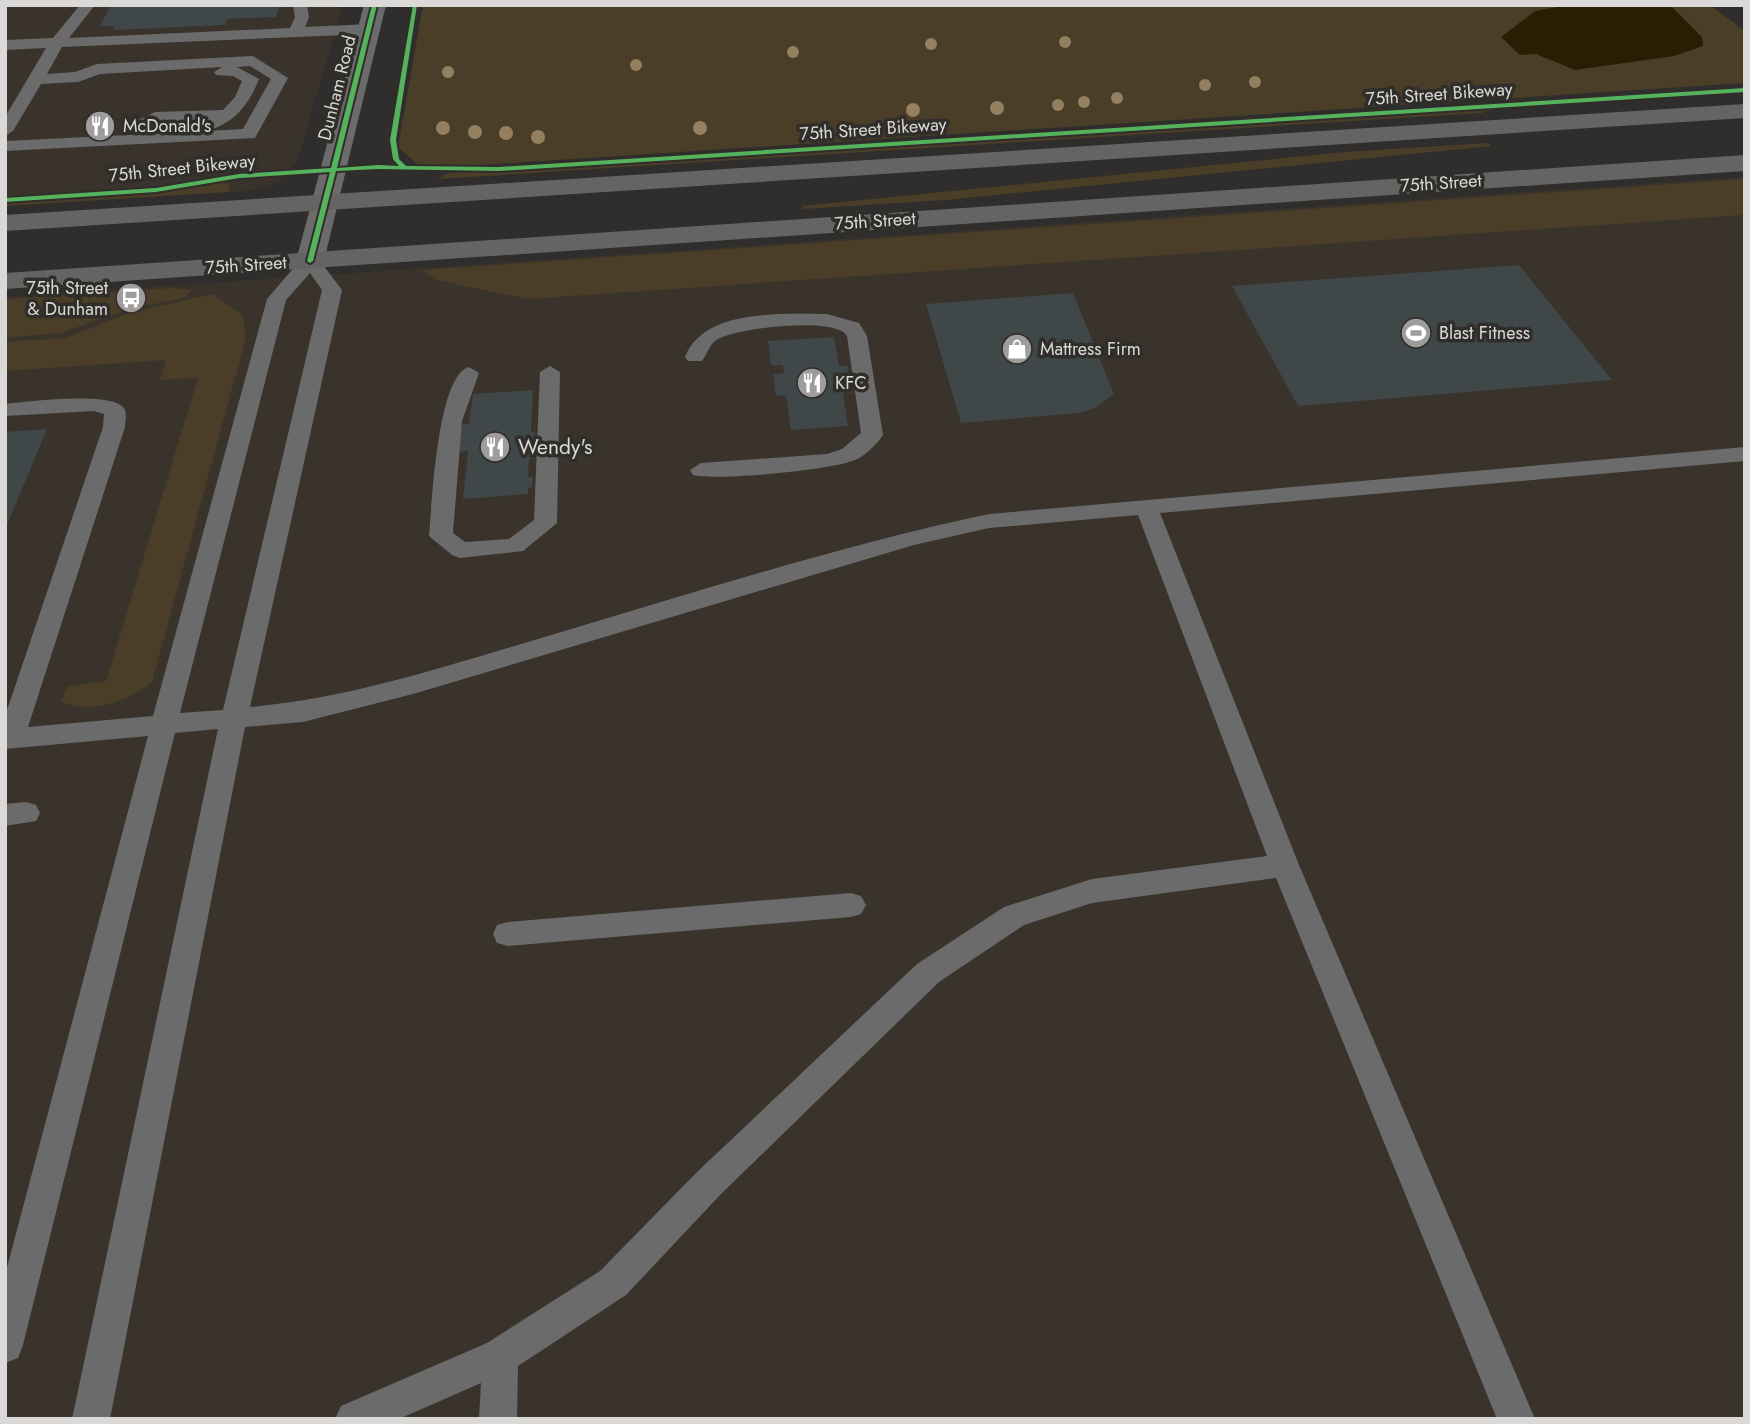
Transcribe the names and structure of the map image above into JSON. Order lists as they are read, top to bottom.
{
  "streets": {
    "main road": ["75th Street"],
    "street": ["Dunham Road"],
    "cycle path": ["75th Street Bikeway"]
  },
  "crossings": [
    ["Dunham Road", "75th Street"]
  ],
  "places": {
    "restaurant": ["McDonald's", "KFC", "Wendy's"],
    "bus stop": ["75th Street & Dunham"],
    "sports": ["Blast Fitness"],
    "shop": ["Mattress Firm"]
  }
}
